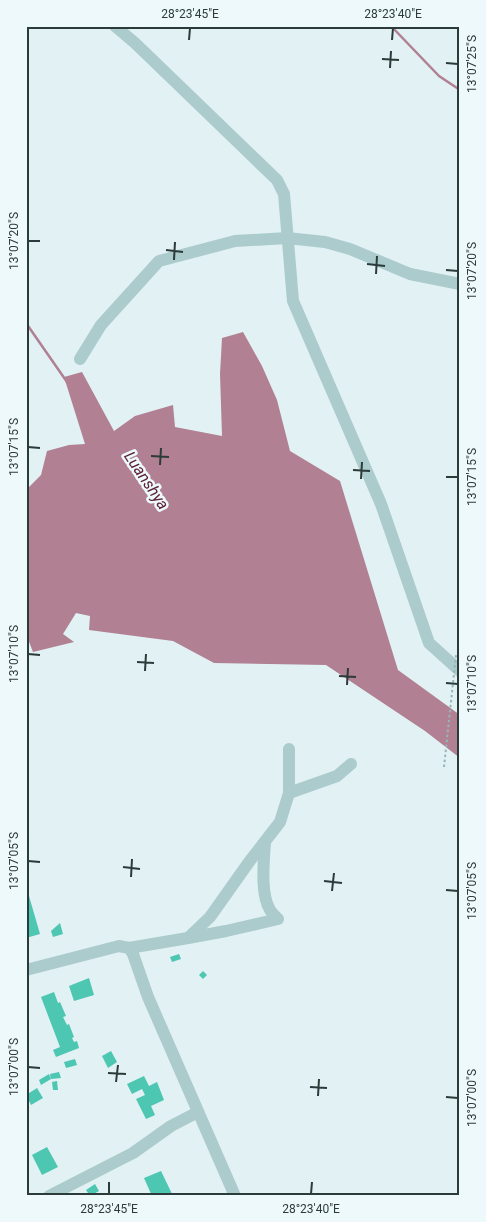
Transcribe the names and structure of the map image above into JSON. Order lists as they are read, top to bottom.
{
  "water": ["Luanshya"],
  "coordinates": [
    "28°23'45\"E",
    "28°23'40\"E",
    "13°07'25\"S",
    "13°07'20\"S",
    "13°07'15\"S",
    "13°07'10\"S",
    "13°07'05\"S",
    "13°07'00\"S"
  ]
}
